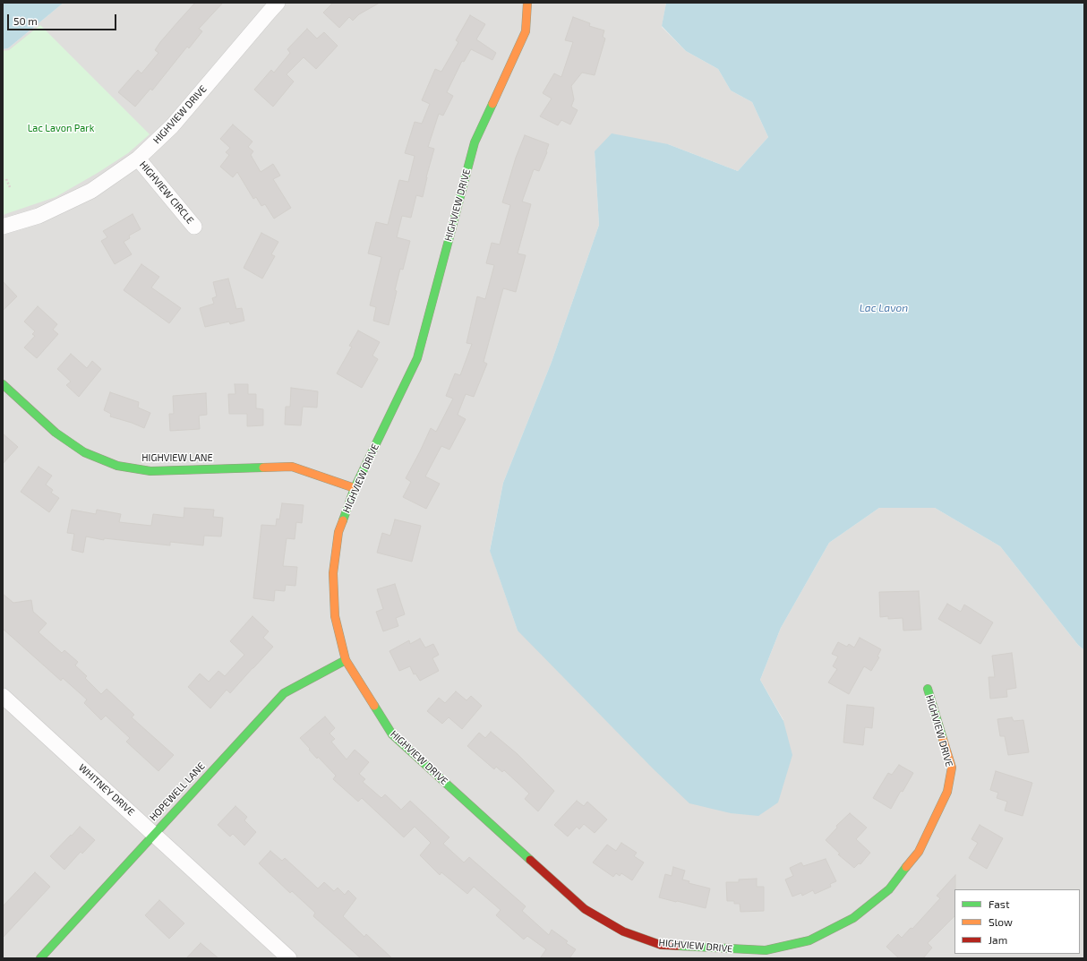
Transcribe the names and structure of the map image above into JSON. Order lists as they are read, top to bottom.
{
  "streets": {
    "street": [
      "HIGHVIEW DRIVE",
      "HIGHVIEW CIRCLE",
      "HIGHVIEW LANE",
      "WHITNEY DRIVE",
      "HOPEWELL LANE"
    ]
  },
  "crossings": [
    ["HIGHVIEW DRIVE", "HIGHVIEW CIRCLE"],
    ["HIGHVIEW DRIVE", "HIGHVIEW LANE"],
    ["HIGHVIEW DRIVE", "HOPEWELL LANE"],
    ["WHITNEY DRIVE", "HOPEWELL LANE"]
  ],
  "water": ["Lac Lavon"],
  "parks": ["Lac Lavon Park"],
  "legend": ["Fast", "Slow", "Jam"],
  "scale_bar": "50 m"
}
